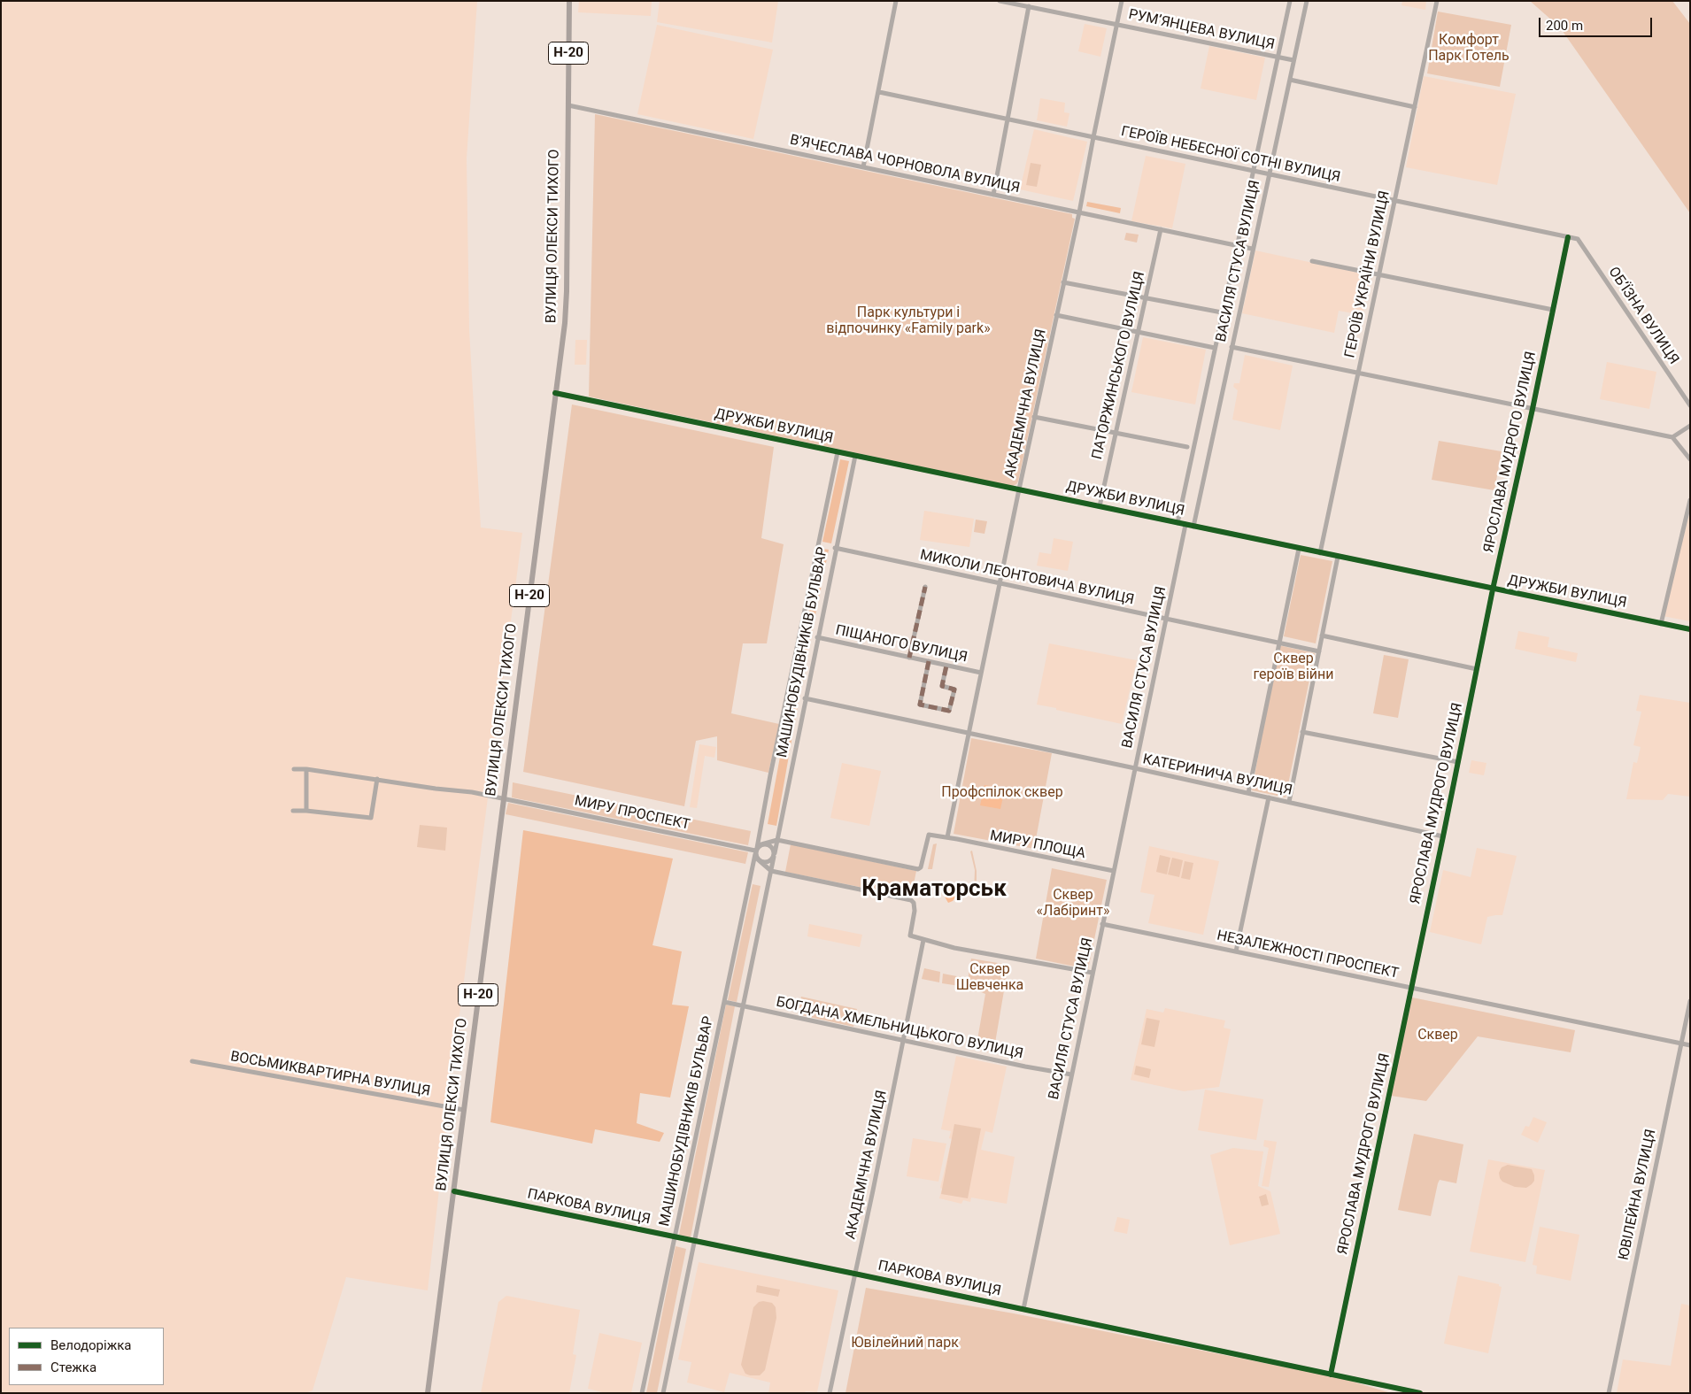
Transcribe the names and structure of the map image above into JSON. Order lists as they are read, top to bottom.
{
  "streets": {
    "main road": ["Н-20", "ВУЛИЦЯ ОЛЕКСИ ТИХОГО"],
    "street": [
      "РУМ’ЯНЦЕВА ВУЛИЦЯ",
      "ГЕРОЇВ НЕБЕСНОЇ СОТНІ ВУЛИЦЯ",
      "В'ЯЧЕСЛАВА ЧОРНОВОЛА ВУЛИЦЯ",
      "ВАСИЛЯ СТУСА ВУЛИЦЯ",
      "ГЕРОЇВ УКРАЇНИ ВУЛИЦЯ",
      "ОБ’ЇЗНА ВУЛИЦЯ",
      "ПАТОРЖИНСЬКОГО ВУЛИЦЯ",
      "АКАДЕМІЧНА ВУЛИЦЯ",
      "ДРУЖБИ ВУЛИЦЯ",
      "ЯРОСЛАВА МУДРОГО ВУЛИЦЯ",
      "МИКОЛИ ЛЕОНТОВИЧА ВУЛИЦЯ",
      "ПІЩАНОГО ВУЛИЦЯ",
      "МАШИНОБУДІВНИКІВ БУЛЬВАР",
      "КАТЕРИНИЧА ВУЛИЦЯ",
      "МИРУ ПРОСПЕКТ",
      "МИРУ ПЛОЩА",
      "НЕЗАЛЕЖНОСТІ ПРОСПЕКТ",
      "БОГДАНА ХМЕЛЬНИЦЬКОГО ВУЛИЦЯ",
      "ВОСЬМИКВАРТИРНА ВУЛИЦЯ",
      "ЮВІЛЕЙНА ВУЛИЦЯ",
      "ПАРКОВА ВУЛИЦЯ"
    ]
  },
  "crossings": [
    ["РУМ’ЯНЦЕВА ВУЛИЦЯ", "ВАСИЛЯ СТУСА ВУЛИЦЯ"],
    ["РУМ’ЯНЦЕВА ВУЛИЦЯ", "АКАДЕМІЧНА ВУЛИЦЯ"],
    ["ГЕРОЇВ НЕБЕСНОЇ СОТНІ ВУЛИЦЯ", "ВАСИЛЯ СТУСА ВУЛИЦЯ"],
    ["ГЕРОЇВ НЕБЕСНОЇ СОТНІ ВУЛИЦЯ", "ГЕРОЇВ УКРАЇНИ ВУЛИЦЯ"],
    ["ГЕРОЇВ НЕБЕСНОЇ СОТНІ ВУЛИЦЯ", "ОБ’ЇЗНА ВУЛИЦЯ"],
    ["ГЕРОЇВ НЕБЕСНОЇ СОТНІ ВУЛИЦЯ", "АКАДЕМІЧНА ВУЛИЦЯ"],
    ["ГЕРОЇВ НЕБЕСНОЇ СОТНІ ВУЛИЦЯ", "ЯРОСЛАВА МУДРОГО ВУЛИЦЯ"],
    ["В'ЯЧЕСЛАВА ЧОРНОВОЛА ВУЛИЦЯ", "ВУЛИЦЯ ОЛЕКСИ ТИХОГО"],
    ["В'ЯЧЕСЛАВА ЧОРНОВОЛА ВУЛИЦЯ", "ВАСИЛЯ СТУСА ВУЛИЦЯ"],
    ["В'ЯЧЕСЛАВА ЧОРНОВОЛА ВУЛИЦЯ", "ПАТОРЖИНСЬКОГО ВУЛИЦЯ"],
    ["В'ЯЧЕСЛАВА ЧОРНОВОЛА ВУЛИЦЯ", "АКАДЕМІЧНА ВУЛИЦЯ"],
    ["ВУЛИЦЯ ОЛЕКСИ ТИХОГО", "ДРУЖБИ ВУЛИЦЯ"],
    ["ВУЛИЦЯ ОЛЕКСИ ТИХОГО", "МИРУ ПРОСПЕКТ"],
    ["ВУЛИЦЯ ОЛЕКСИ ТИХОГО", "ВОСЬМИКВАРТИРНА ВУЛИЦЯ"],
    ["ВУЛИЦЯ ОЛЕКСИ ТИХОГО", "ПАРКОВА ВУЛИЦЯ"],
    ["ВАСИЛЯ СТУСА ВУЛИЦЯ", "ДРУЖБИ ВУЛИЦЯ"],
    ["ВАСИЛЯ СТУСА ВУЛИЦЯ", "МИКОЛИ ЛЕОНТОВИЧА ВУЛИЦЯ"],
    ["ВАСИЛЯ СТУСА ВУЛИЦЯ", "КАТЕРИНИЧА ВУЛИЦЯ"],
    ["ВАСИЛЯ СТУСА ВУЛИЦЯ", "МИРУ ПЛОЩА"],
    ["ВАСИЛЯ СТУСА ВУЛИЦЯ", "НЕЗАЛЕЖНОСТІ ПРОСПЕКТ"],
    ["ВАСИЛЯ СТУСА ВУЛИЦЯ", "БОГДАНА ХМЕЛЬНИЦЬКОГО ВУЛИЦЯ"],
    ["ВАСИЛЯ СТУСА ВУЛИЦЯ", "ПАРКОВА ВУЛИЦЯ"],
    ["ГЕРОЇВ УКРАЇНИ ВУЛИЦЯ", "ДРУЖБИ ВУЛИЦЯ"],
    ["ПАТОРЖИНСЬКОГО ВУЛИЦЯ", "ДРУЖБИ ВУЛИЦЯ"],
    ["АКАДЕМІЧНА ВУЛИЦЯ", "ДРУЖБИ ВУЛИЦЯ"],
    ["АКАДЕМІЧНА ВУЛИЦЯ", "МИКОЛИ ЛЕОНТОВИЧА ВУЛИЦЯ"],
    ["АКАДЕМІЧНА ВУЛИЦЯ", "ПІЩАНОГО ВУЛИЦЯ"],
    ["АКАДЕМІЧНА ВУЛИЦЯ", "КАТЕРИНИЧА ВУЛИЦЯ"],
    ["АКАДЕМІЧНА ВУЛИЦЯ", "МИРУ ПЛОЩА"],
    ["АКАДЕМІЧНА ВУЛИЦЯ", "БОГДАНА ХМЕЛЬНИЦЬКОГО ВУЛИЦЯ"],
    ["АКАДЕМІЧНА ВУЛИЦЯ", "ПАРКОВА ВУЛИЦЯ"],
    ["ДРУЖБИ ВУЛИЦЯ", "ЯРОСЛАВА МУДРОГО ВУЛИЦЯ"],
    ["ДРУЖБИ ВУЛИЦЯ", "МАШИНОБУДІВНИКІВ БУЛЬВАР"],
    ["ЯРОСЛАВА МУДРОГО ВУЛИЦЯ", "КАТЕРИНИЧА ВУЛИЦЯ"],
    ["ЯРОСЛАВА МУДРОГО ВУЛИЦЯ", "НЕЗАЛЕЖНОСТІ ПРОСПЕКТ"],
    ["ЯРОСЛАВА МУДРОГО ВУЛИЦЯ", "ПАРКОВА ВУЛИЦЯ"],
    ["МИКОЛИ ЛЕОНТОВИЧА ВУЛИЦЯ", "МАШИНОБУДІВНИКІВ БУЛЬВАР"],
    ["ПІЩАНОГО ВУЛИЦЯ", "МАШИНОБУДІВНИКІВ БУЛЬВАР"],
    ["МАШИНОБУДІВНИКІВ БУЛЬВАР", "КАТЕРИНИЧА ВУЛИЦЯ"],
    ["МАШИНОБУДІВНИКІВ БУЛЬВАР", "МИРУ ПРОСПЕКТ"],
    ["МАШИНОБУДІВНИКІВ БУЛЬВАР", "БОГДАНА ХМЕЛЬНИЦЬКОГО ВУЛИЦЯ"],
    ["МАШИНОБУДІВНИКІВ БУЛЬВАР", "ПАРКОВА ВУЛИЦЯ"],
    ["НЕЗАЛЕЖНОСТІ ПРОСПЕКТ", "ЮВІЛЕЙНА ВУЛИЦЯ"]
  ],
  "districts": ["Краматорськ"],
  "parks": [
    "Комфорт Парк Готель",
    "Парк культури і відпочинку «Family park»",
    "Сквер героїв війни",
    "Профспілок сквер",
    "Сквер «Лабіринт»",
    "Сквер Шевченка",
    "Сквер",
    "Ювілейний парк"
  ],
  "legend": ["Велодоріжка", "Стежка"],
  "scale_bar": "200 m"
}
